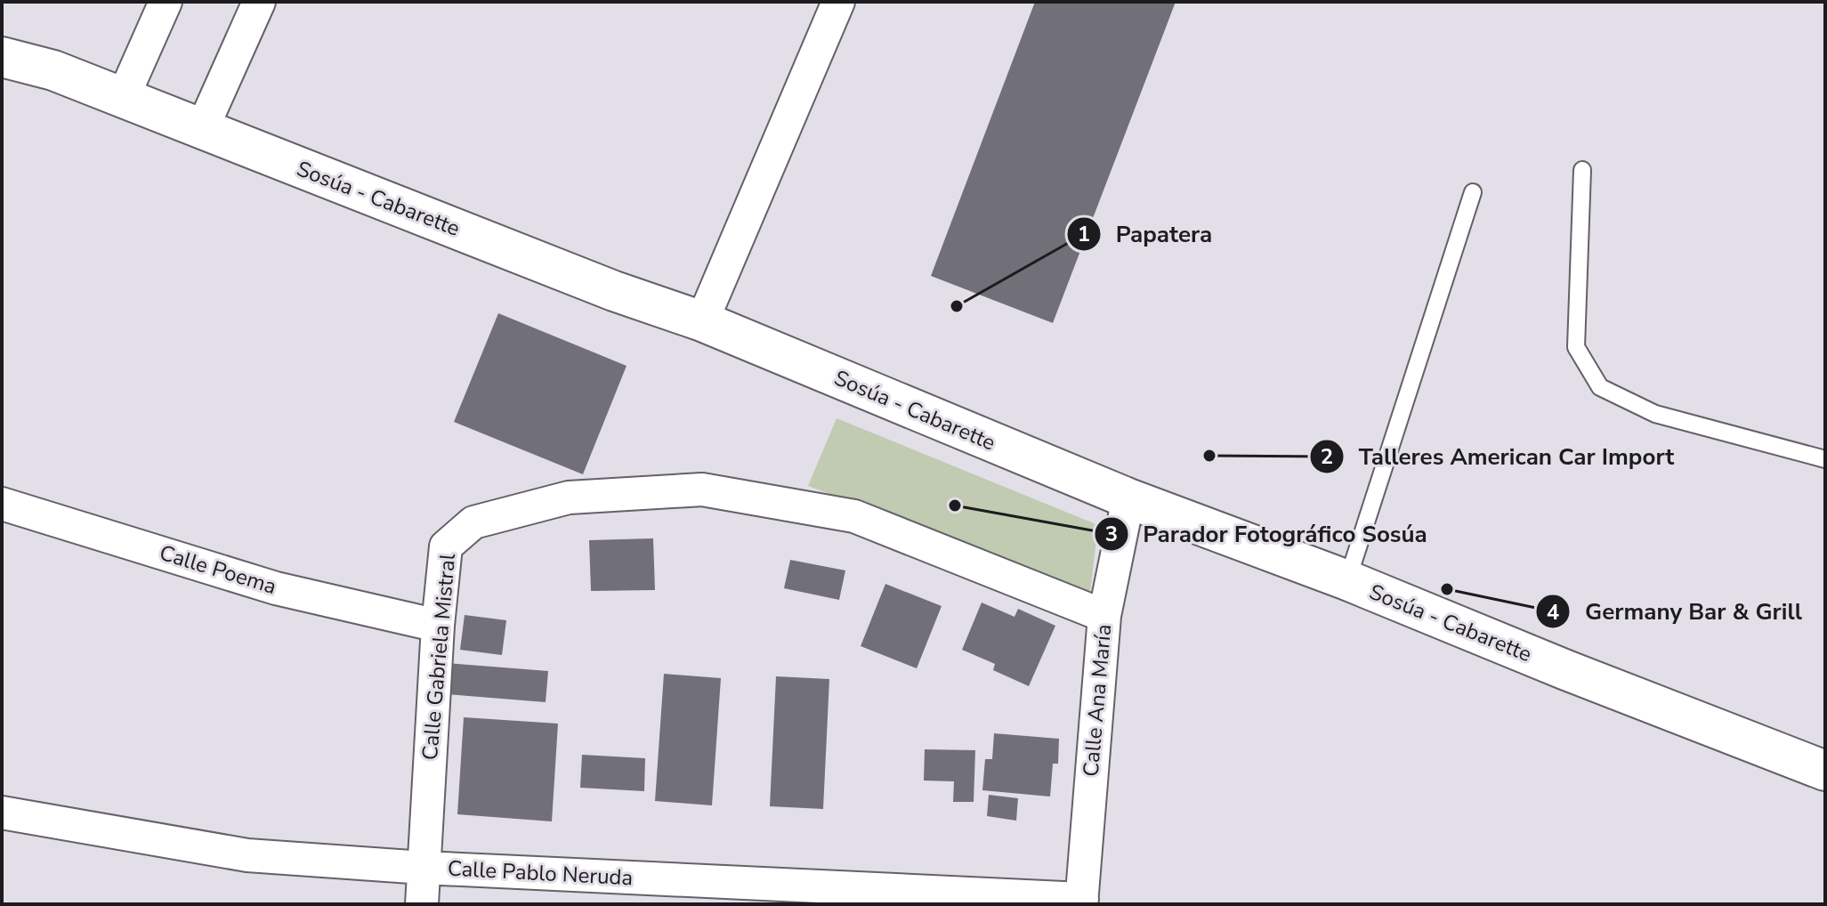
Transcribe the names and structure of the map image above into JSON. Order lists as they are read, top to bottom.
{
  "streets": {
    "main road": ["Sosúa - Cabarette"],
    "street": [
      "Calle Poema",
      "Calle Gabriela Mistral",
      "Calle Ana María",
      "Calle Pablo Neruda"
    ]
  },
  "crossings": [
    ["Sosúa - Cabarette", "Calle Ana María"],
    ["Calle Poema", "Calle Gabriela Mistral"],
    ["Calle Gabriela Mistral", "Calle Ana María"],
    ["Calle Gabriela Mistral", "Calle Pablo Neruda"],
    ["Calle Ana María", "Calle Pablo Neruda"]
  ],
  "places": [
    "Papatera",
    "Talleres American Car Import",
    "Parador Fotográfico Sosúa",
    "Germany Bar & Grill"
  ]
}
